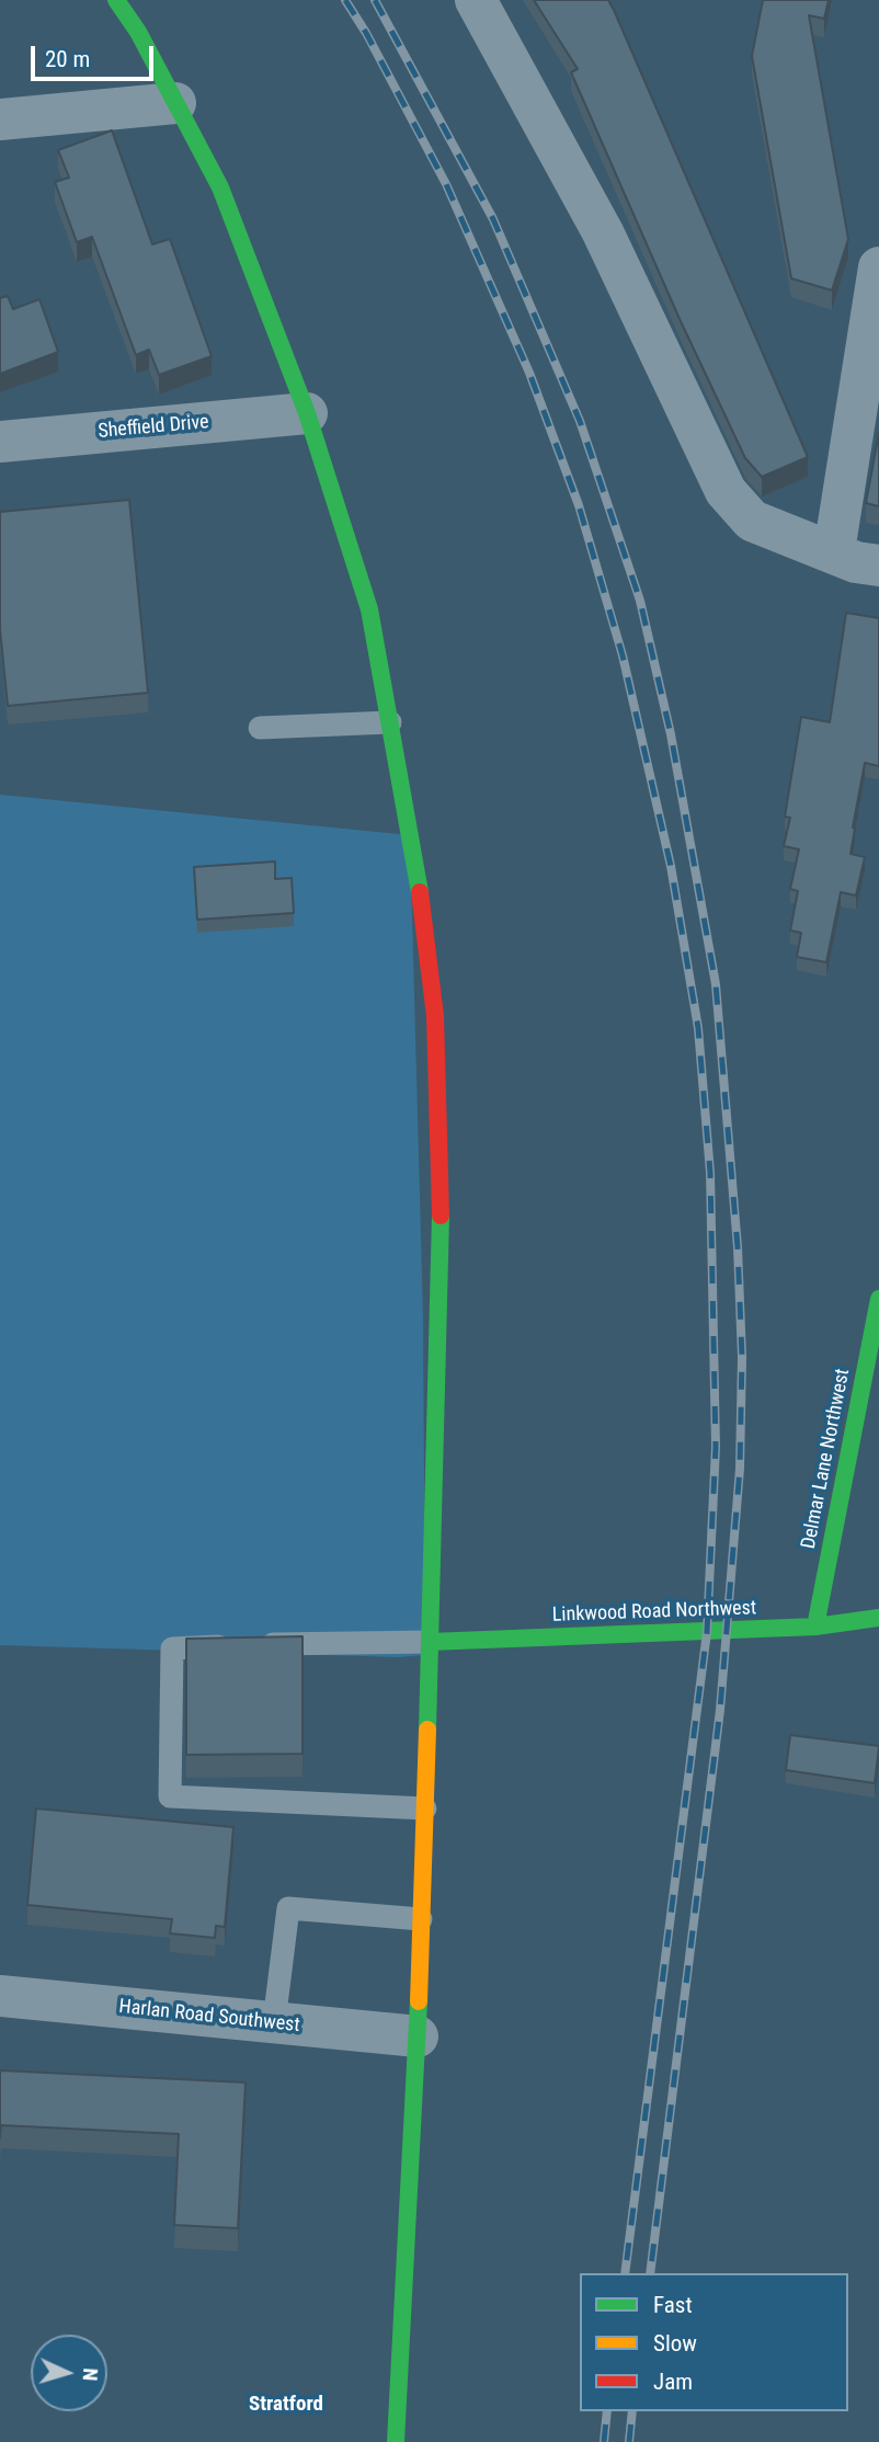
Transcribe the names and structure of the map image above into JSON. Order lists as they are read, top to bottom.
{
  "streets": {
    "main road": ["Delmar Lane Northwest", "Linkwood Road Northwest"],
    "street": ["Sheffield Drive", "Harlan Road Southwest"]
  },
  "crossings": [
    ["Delmar Lane Northwest", "Linkwood Road Northwest"]
  ],
  "districts": ["Stratford"],
  "legend": ["Fast", "Slow", "Jam"],
  "scale_bar": "20 m",
  "north": "right"
}
